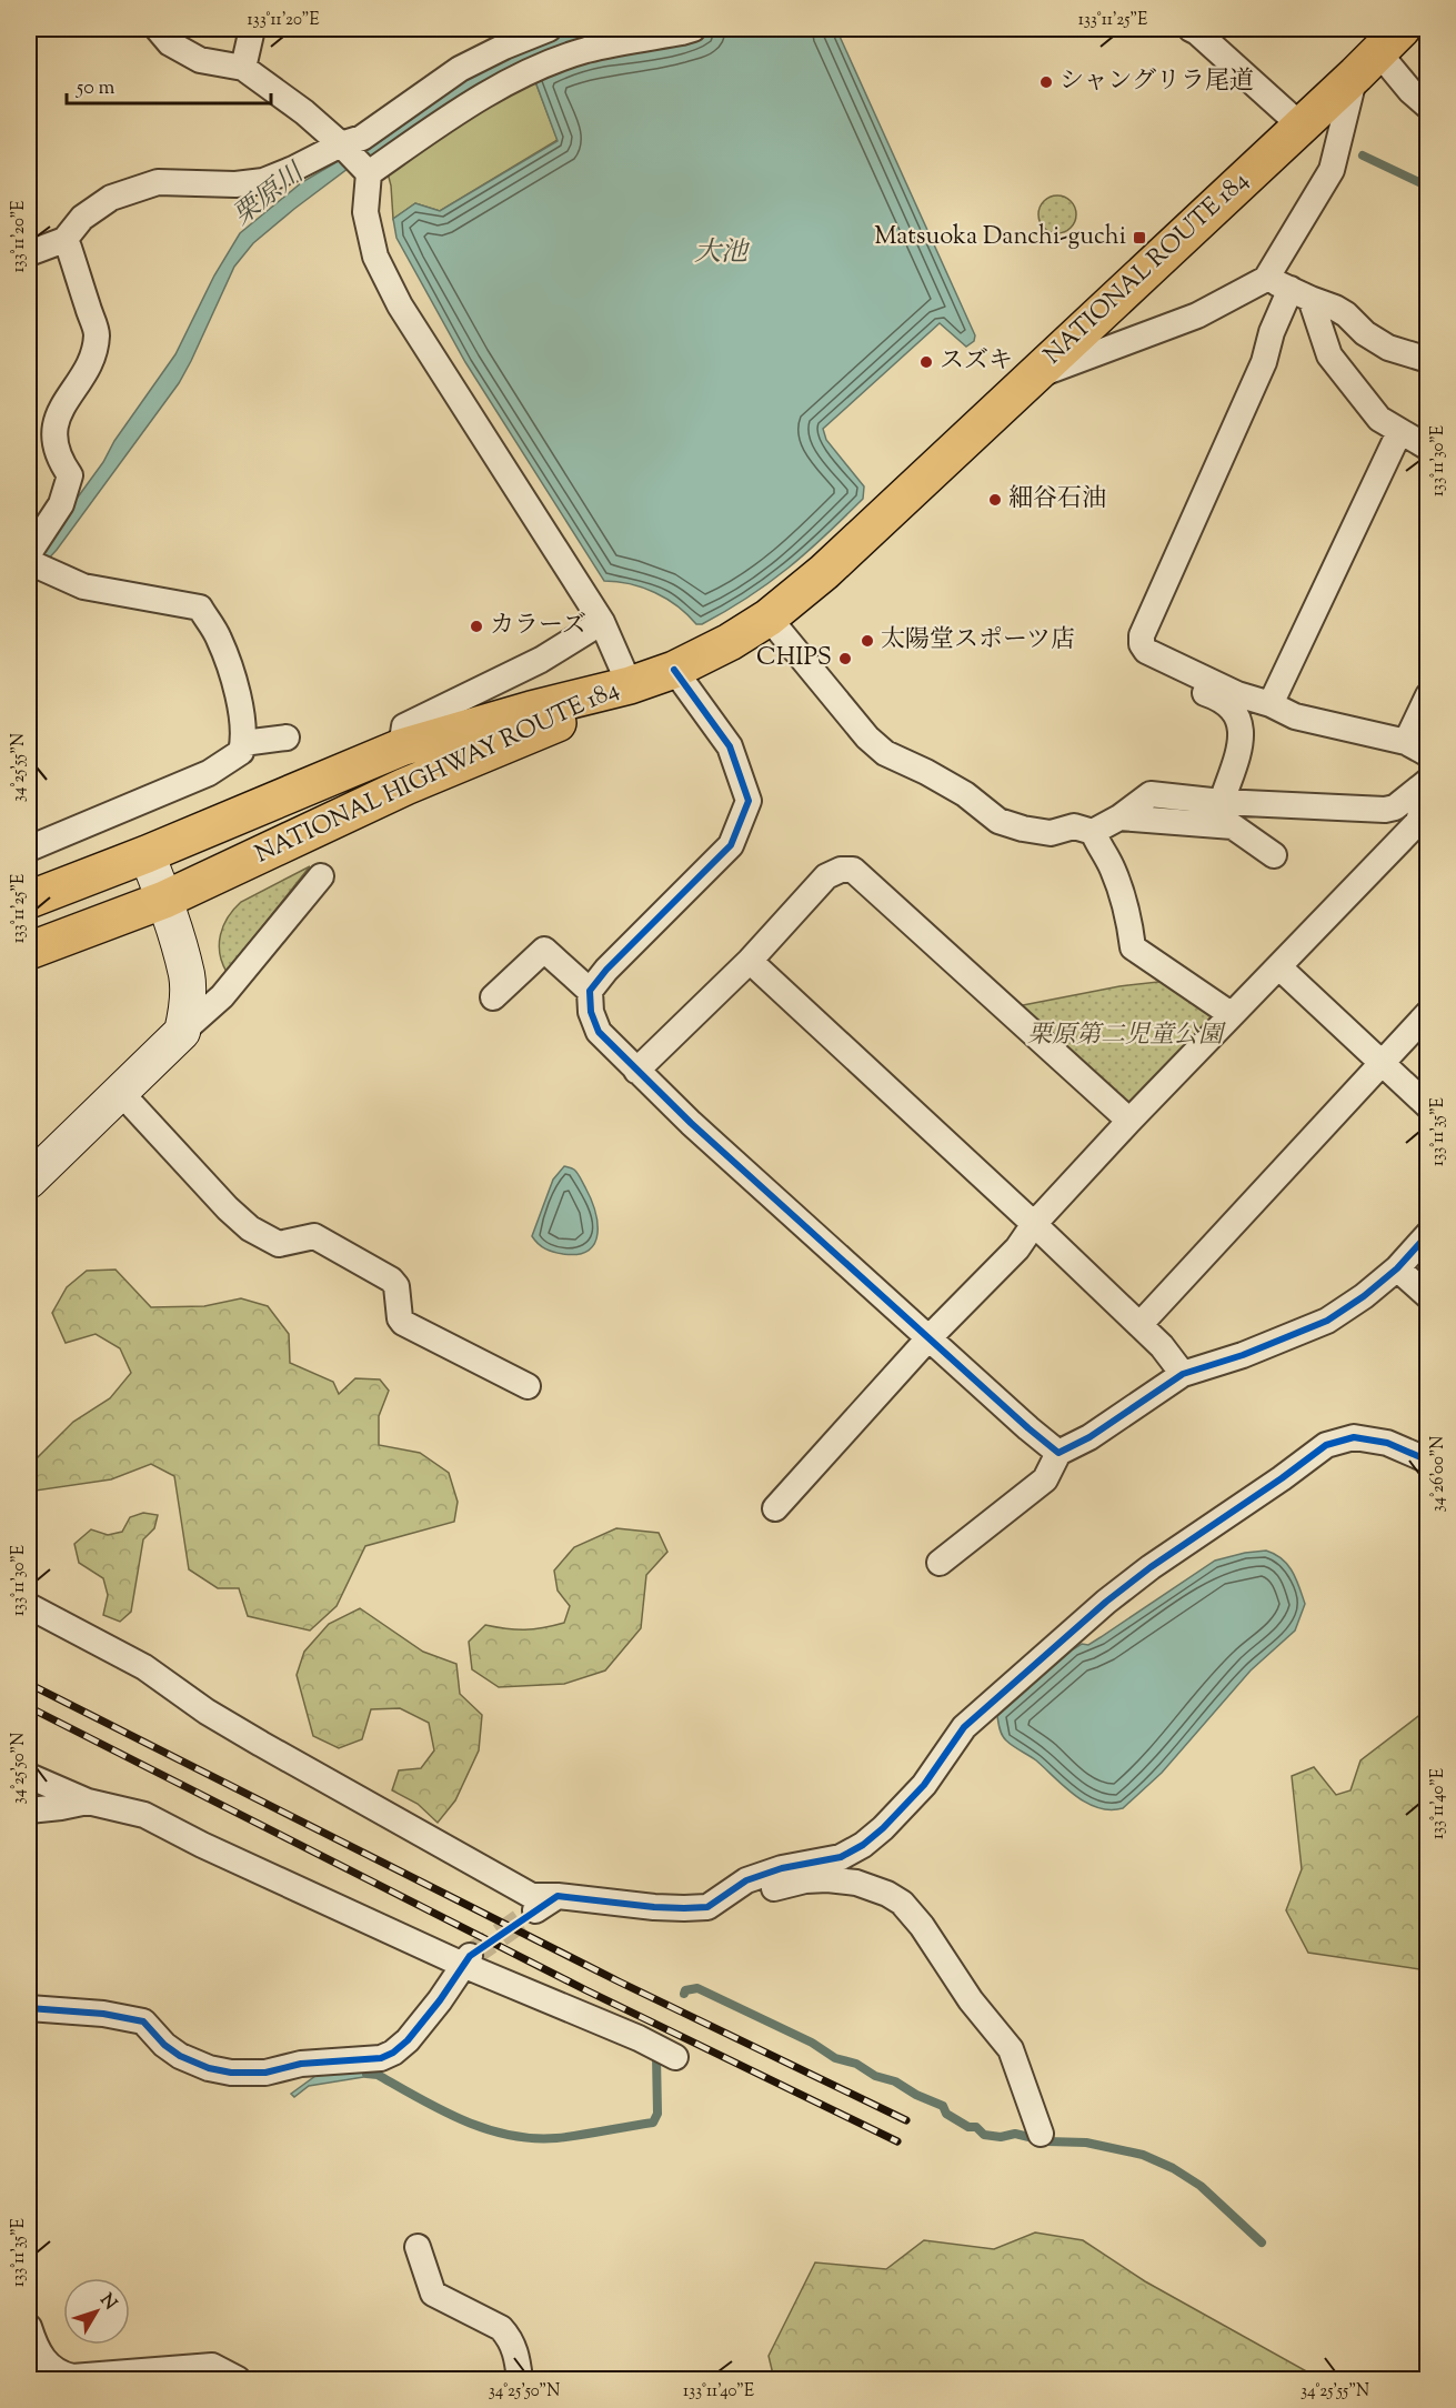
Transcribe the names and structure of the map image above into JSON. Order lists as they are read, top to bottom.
{
  "streets": {
    "highway": ["NATIONAL ROUTE 184", "NATIONAL HIGHWAY ROUTE 184"]
  },
  "crossings": [
    ["NATIONAL ROUTE 184", "NATIONAL HIGHWAY ROUTE 184"]
  ],
  "water": ["栗原川", "大池"],
  "parks": ["栗原第二児童公園"],
  "places": {
    "other": [
      "シャングリラ尾道",
      "スズキ",
      "細谷石油",
      "カラーズ",
      "太陽堂スポーツ店",
      "CHIPS"
    ],
    "transit": ["Matsuoka Danchi-guchi"]
  },
  "scale_bar": "50 m",
  "north": "top right",
  "coordinates": [
    "133°11'20\"E",
    "133°11'25\"E",
    "133°11'30\"E",
    "34°25'55\"N",
    "133°11'35\"E",
    "34°26'00\"N",
    "34°25'50\"N",
    "133°11'40\"E"
  ]
}
